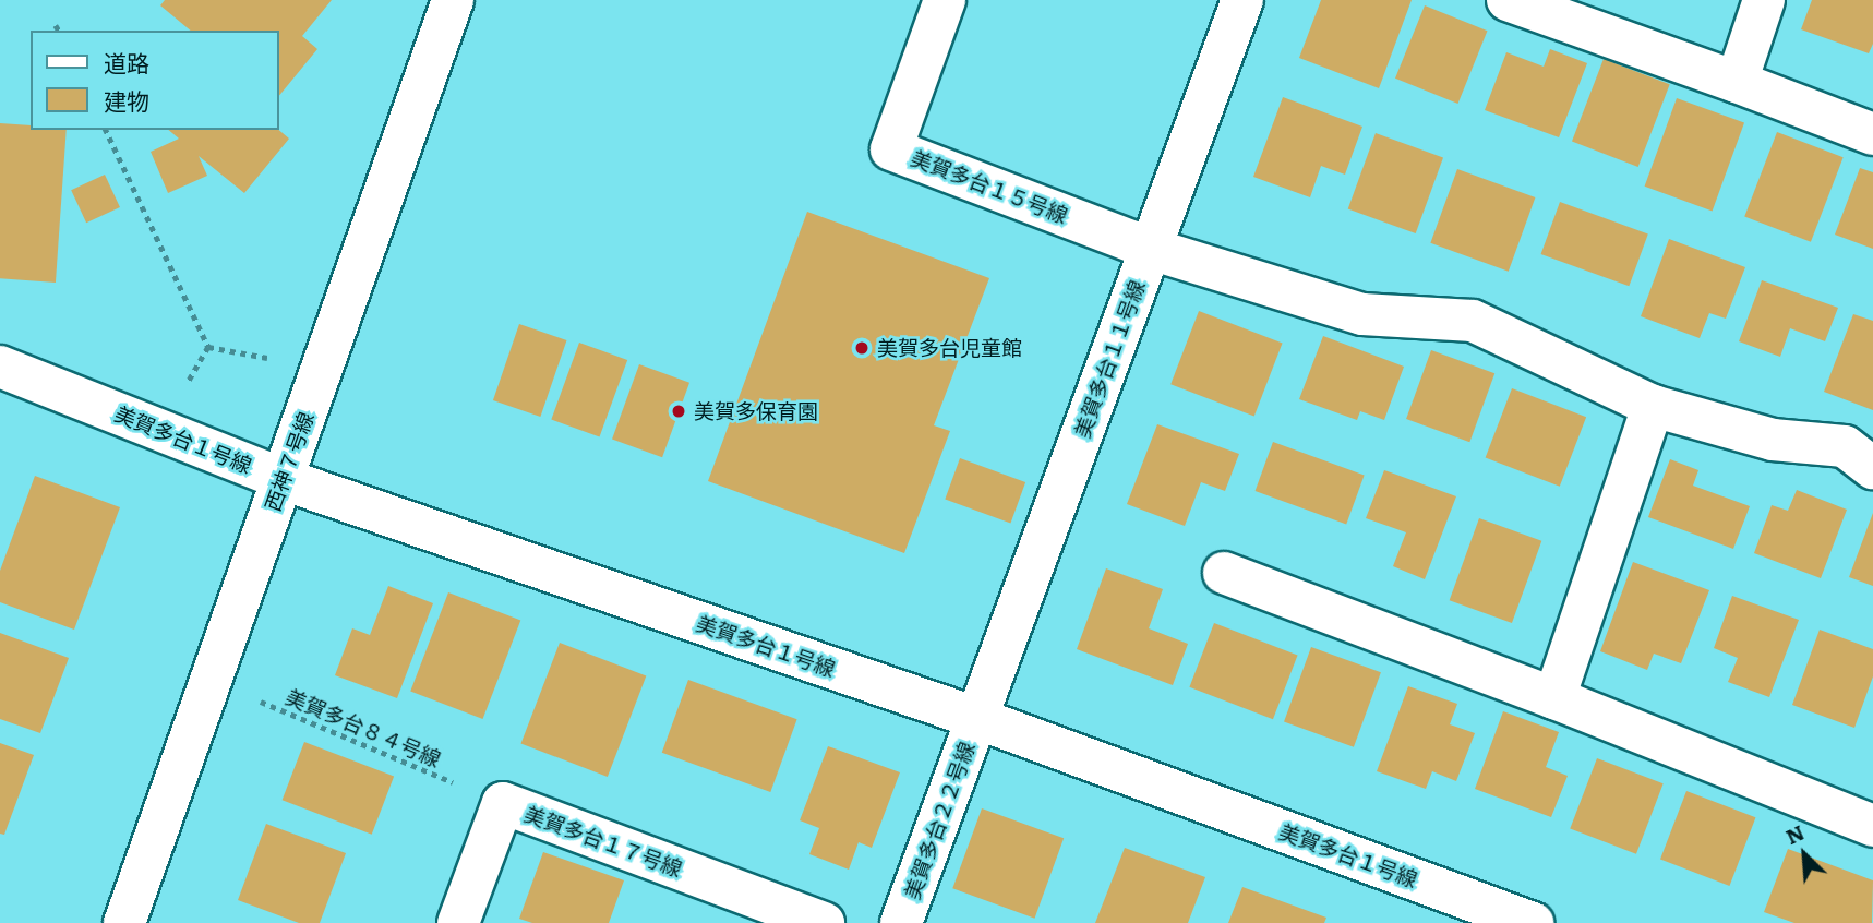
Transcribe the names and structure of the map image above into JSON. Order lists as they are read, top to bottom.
{
  "streets": {
    "street": [
      "美賀多台１５号線",
      "美賀多台１１号線",
      "美賀多台１号線",
      "西神７号線",
      "美賀多台２２号線",
      "美賀多台１７号線"
    ],
    "path": ["美賀多台８４号線"]
  },
  "crossings": [
    ["美賀多台１５号線", "美賀多台１１号線"],
    ["美賀多台１１号線", "美賀多台１号線"],
    ["美賀多台１１号線", "美賀多台２２号線"],
    ["美賀多台１号線", "西神７号線"],
    ["美賀多台１号線", "美賀多台２２号線"],
    ["西神７号線", "美賀多台８４号線"],
    ["美賀多台８４号線", "美賀多台１７号線"]
  ],
  "places": ["美賀多台児童館", "美賀多保育園"],
  "legend": ["道路", "建物"],
  "north": "top left"
}
